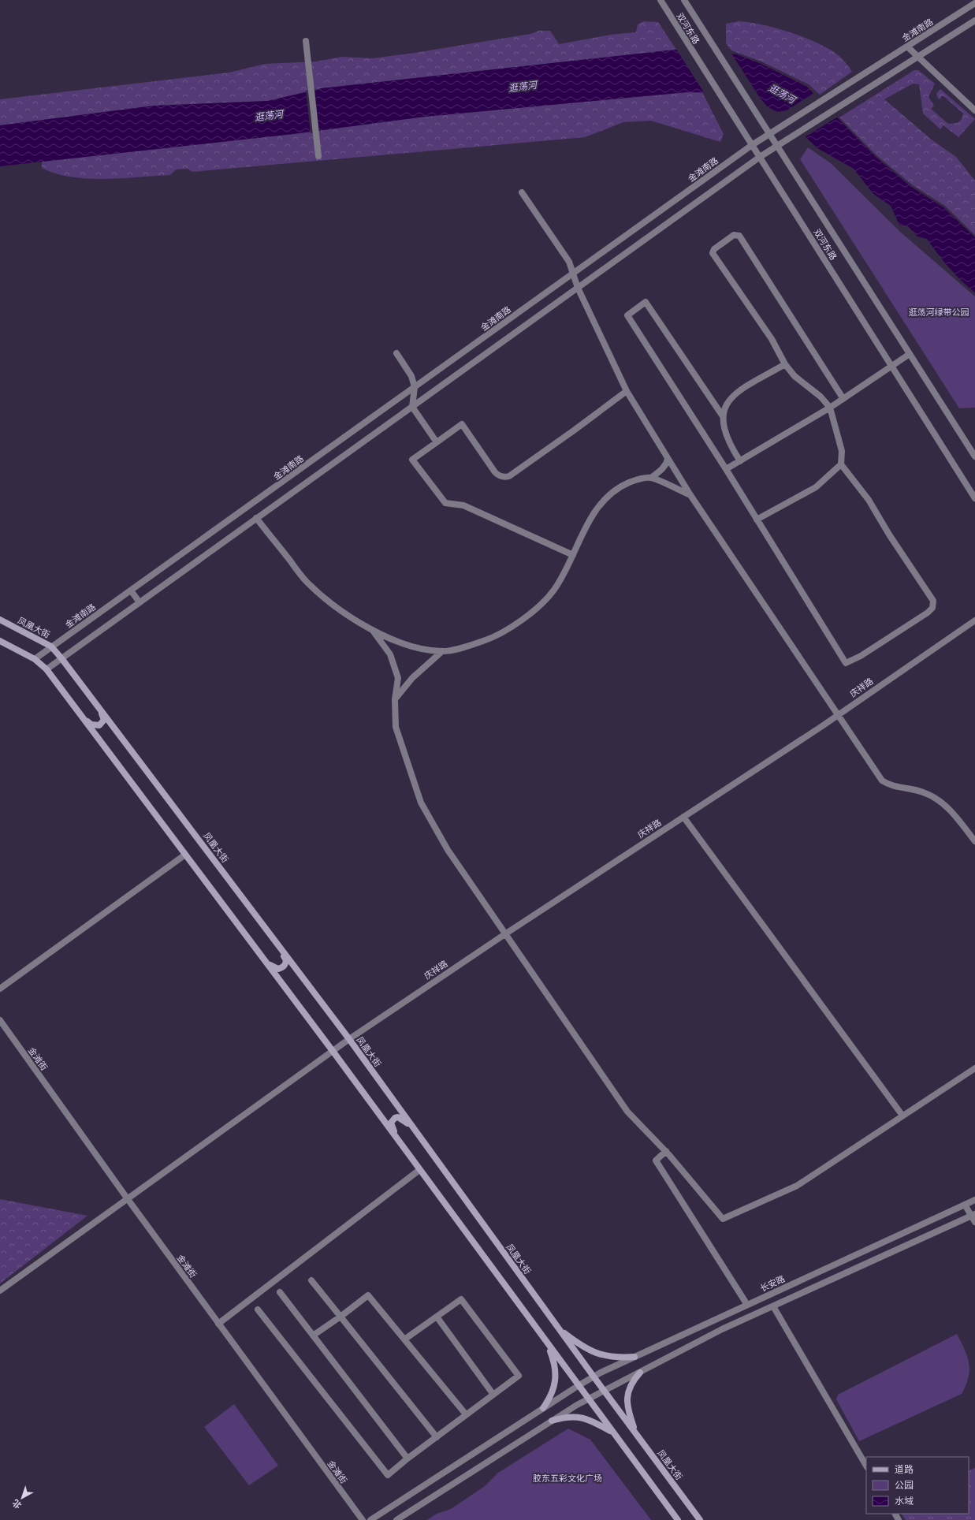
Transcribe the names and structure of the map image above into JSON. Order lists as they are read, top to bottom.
{
  "streets": {
    "main road": ["凤凰大街"],
    "street": [
      "双河东路",
      "金滩南路",
      "庆祥路",
      "金滩街",
      "长安路"
    ]
  },
  "crossings": [
    ["双河东路", "金滩南路"],
    ["金滩南路", "凤凰大街"],
    ["凤凰大街", "庆祥路"],
    ["凤凰大街", "长安路"],
    ["庆祥路", "金滩街"]
  ],
  "water": ["逛荡河"],
  "parks": ["逛荡河绿带公园", "胶东五彩文化广场"],
  "legend": ["道路", "公园", "水域"],
  "north": "bottom left"
}
